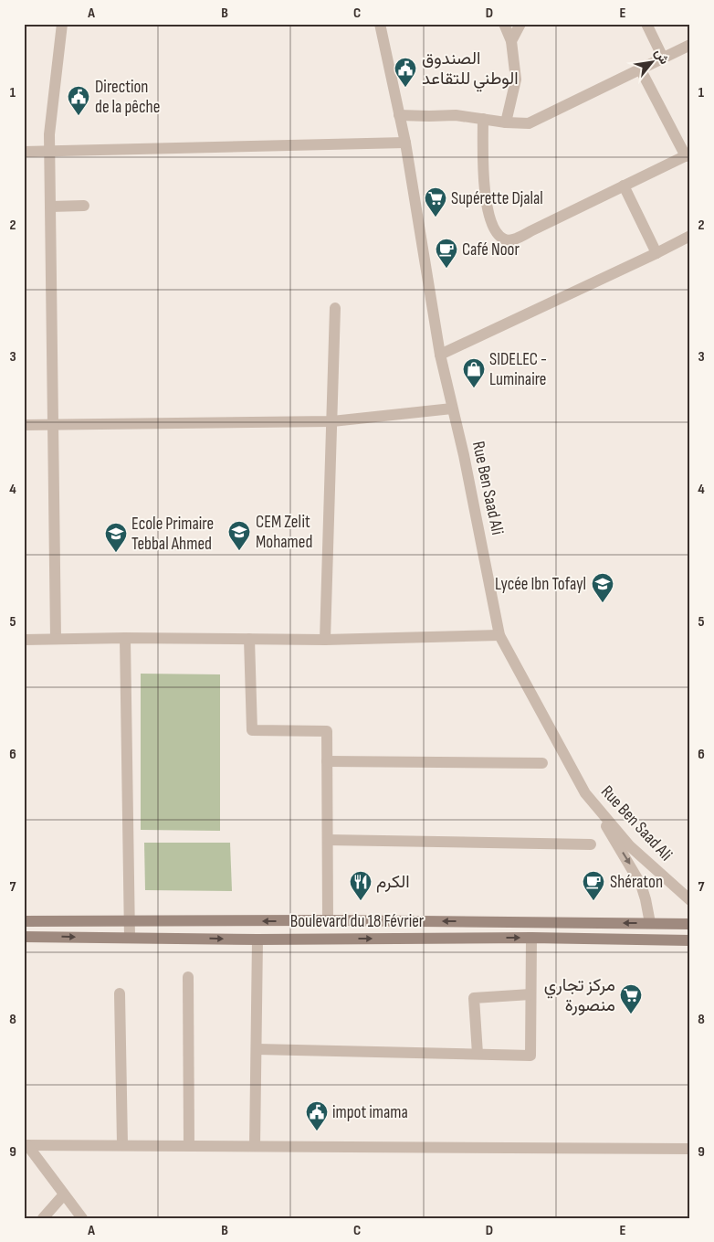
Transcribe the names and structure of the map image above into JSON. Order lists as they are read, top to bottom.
{
  "streets": {
    "main road": ["Boulevard du 18 Février"],
    "street": ["Rue Ben Saad Ali"]
  },
  "places": {
    "public building": ["الصندوق الوطني للتقاعد", "Direction de la pêche", "impot imama"],
    "supermarket": ["Supérette Djalal", "مركز تجاري منصورة"],
    "cafe": ["Café Noor", "Shératon"],
    "shop": ["SIDELEC - Luminaire"],
    "school or university": ["CEM Zelit Mohamed", "Ecole Primaire Tebbal Ahmed", "Lycée Ibn Tofayl"],
    "restaurant": ["الكرم"]
  },
  "north": "top right",
  "grid": {
    "columns": [
      "A",
      "B",
      "C",
      "D",
      "E"
    ],
    "rows": [
      "1",
      "2",
      "3",
      "4",
      "5",
      "6",
      "7",
      "8",
      "9"
    ]
  }
}
